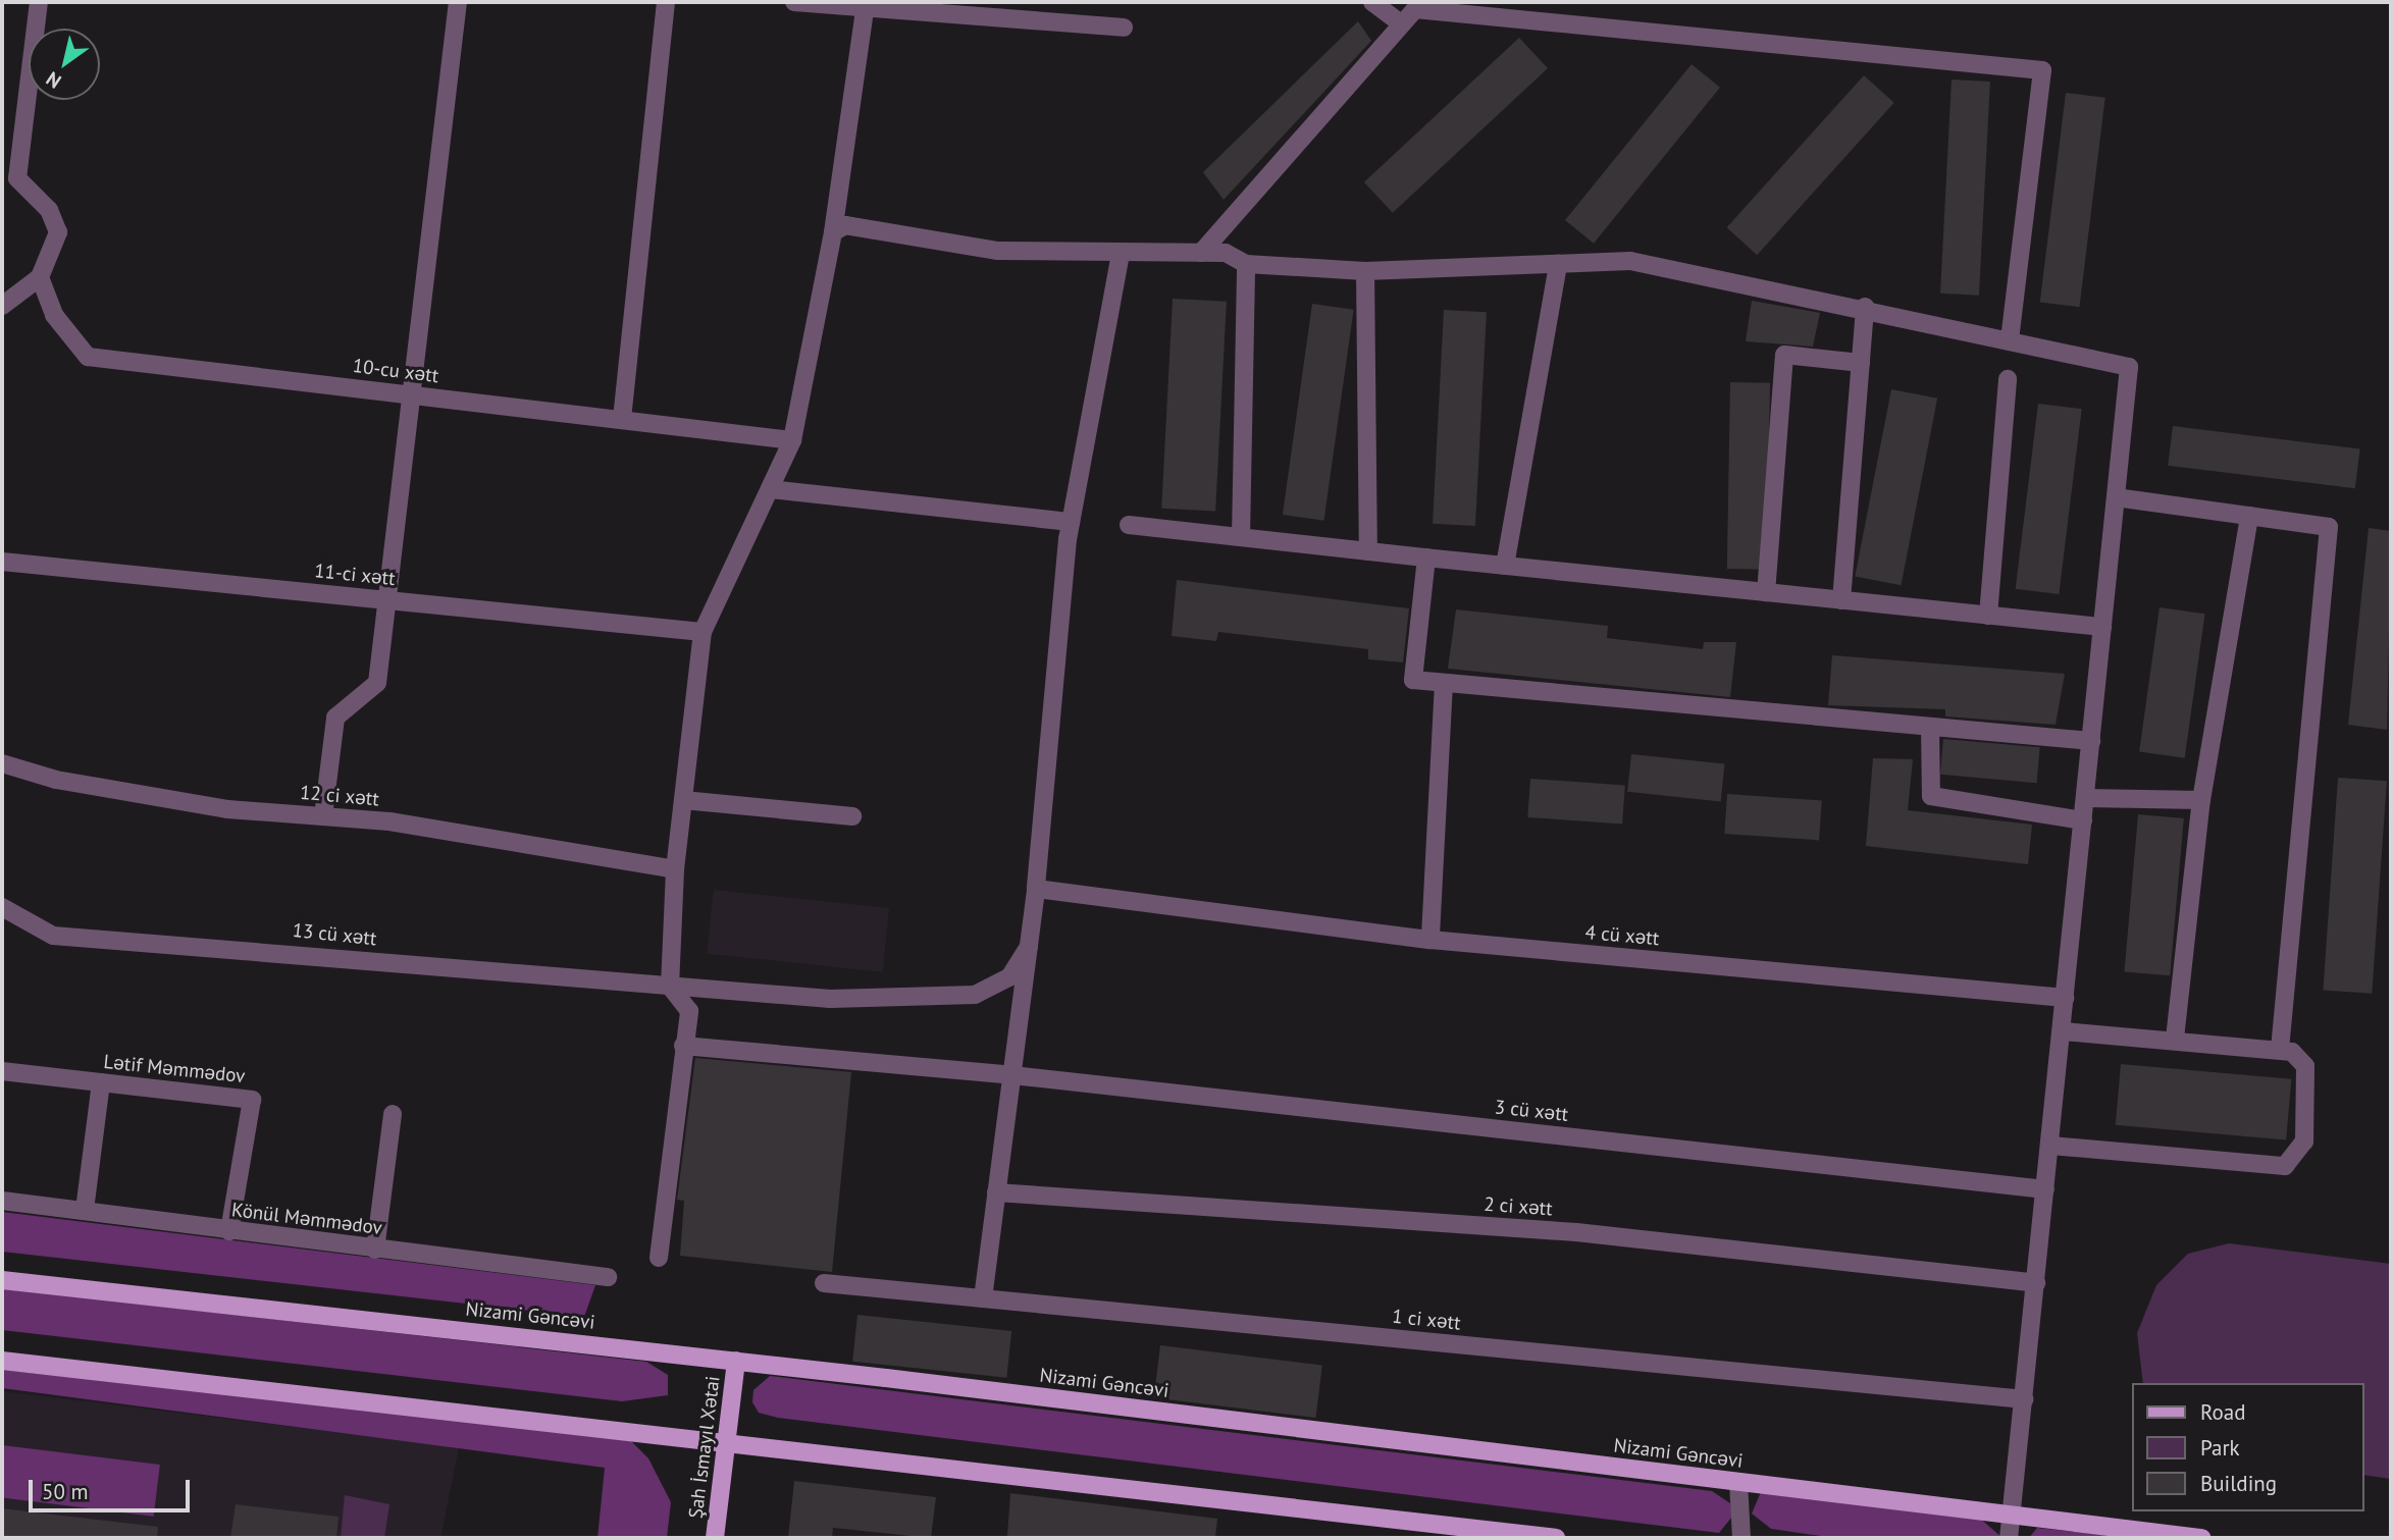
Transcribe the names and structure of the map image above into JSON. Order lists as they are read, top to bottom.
{
  "streets": {
    "main road": ["Nizami Gəncəvi", "Şah İsmayıl Xətai"],
    "street": [
      "10-cu xətt",
      "11-ci xətt",
      "12 ci xətt",
      "13 cü xətt",
      "4 cü xətt",
      "Lətif Məmmədov",
      "3 cü xətt",
      "2 ci xətt",
      "Könül Məmmədov",
      "1 ci xətt"
    ]
  },
  "crossings": [
    ["Lətif Məmmədov", "Könül Məmmədov"],
    ["Nizami Gəncəvi", "Şah İsmayıl Xətai"]
  ],
  "legend": ["Road", "Park", "Building"],
  "scale_bar": "50 m",
  "north": "bottom left"
}
